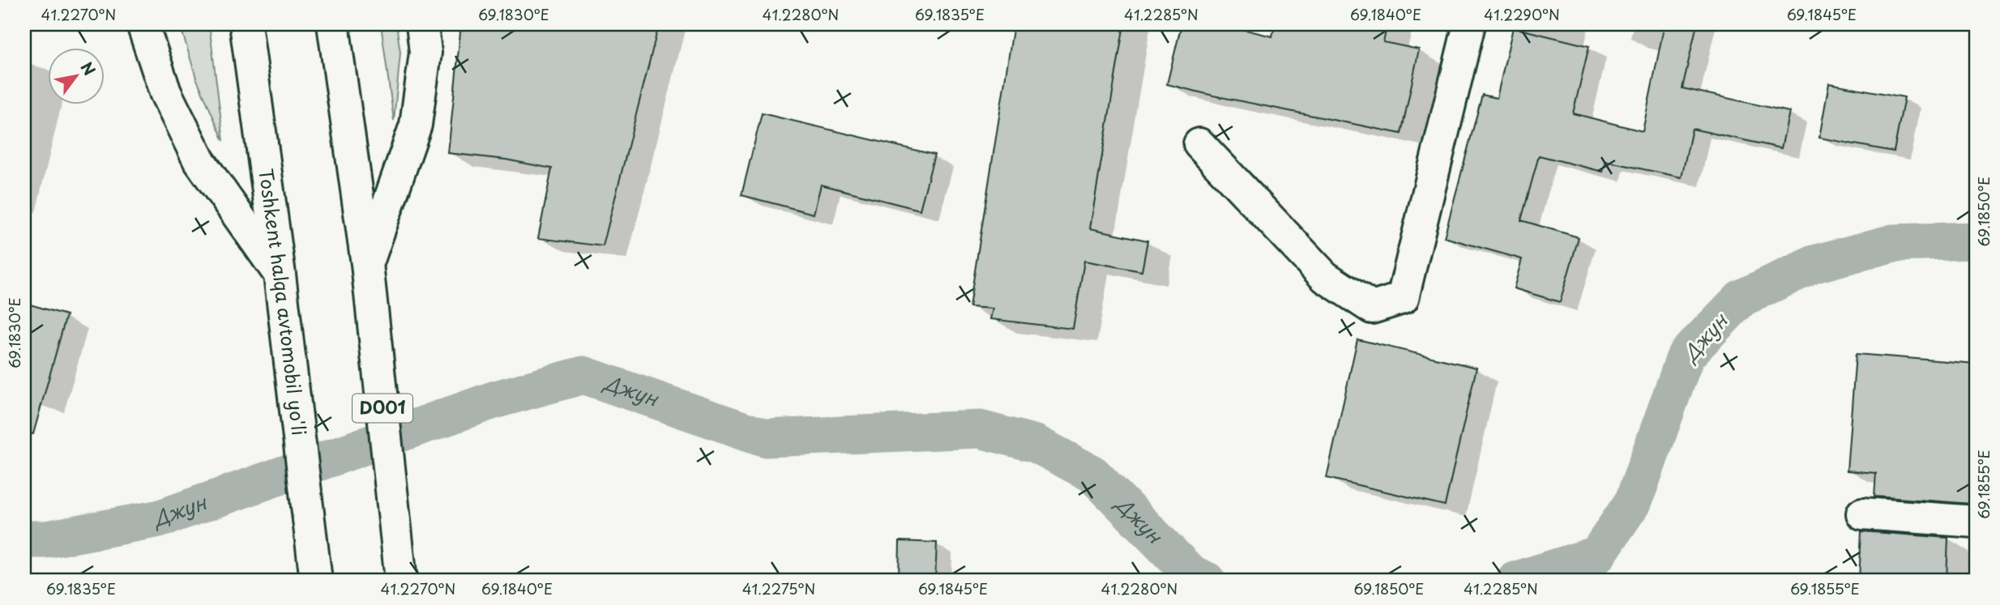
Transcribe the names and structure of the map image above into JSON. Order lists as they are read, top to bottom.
{
  "streets": {
    "main road": ["Toshkent halqa avtomobil yo'li", "D001"]
  },
  "water": ["Джун"],
  "north": "top right",
  "coordinates": [
    "41.2270°N",
    "69.1830°E",
    "41.2280°N",
    "69.1835°E",
    "41.2285°N",
    "69.1840°E",
    "41.2290°N",
    "69.1845°E",
    "69.1850°E",
    "69.1855°E",
    "41.2275°N"
  ]
}
